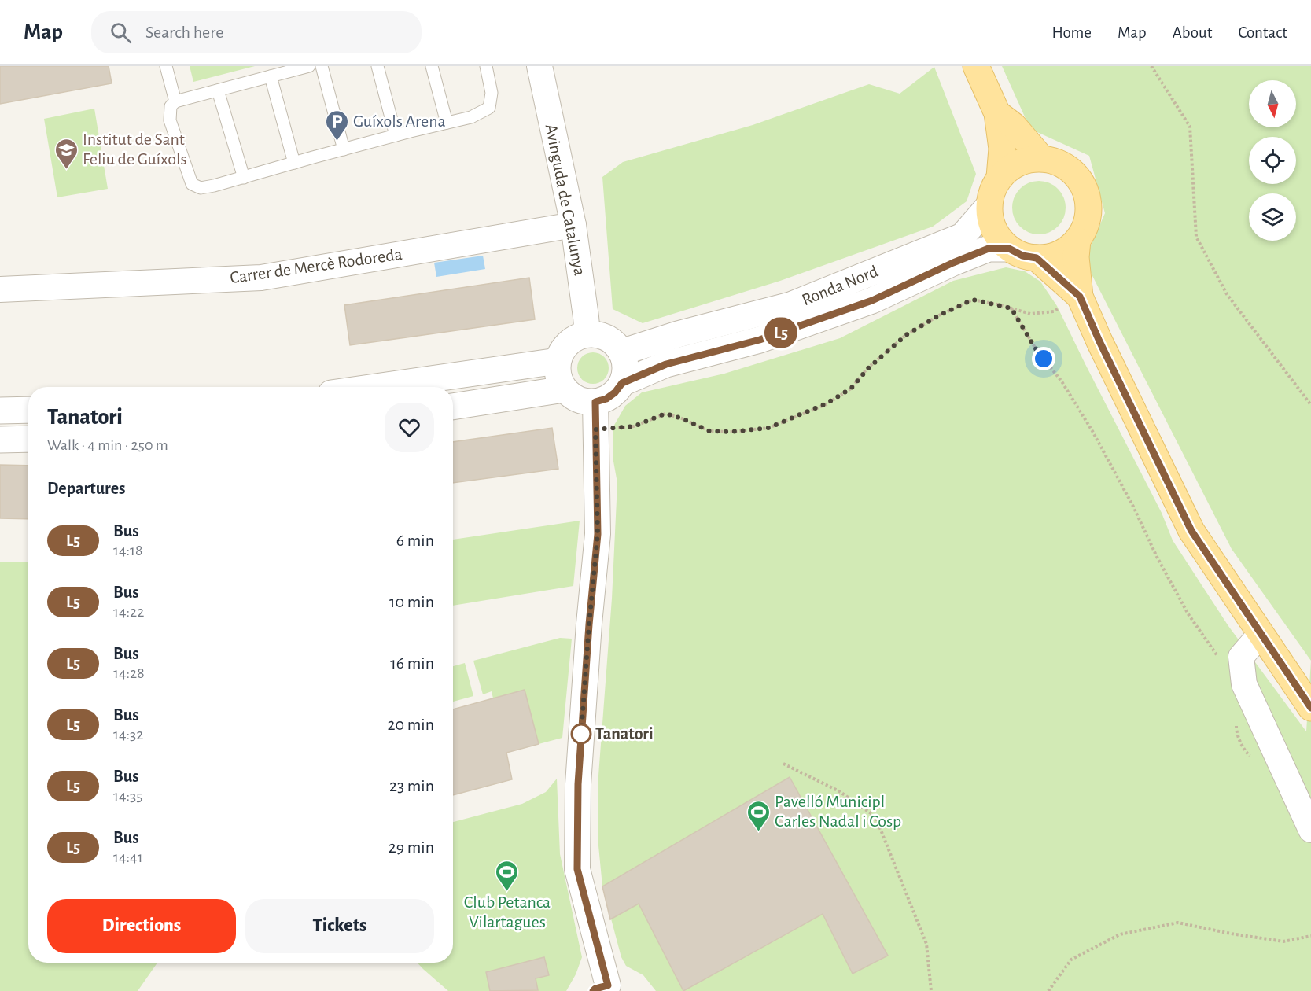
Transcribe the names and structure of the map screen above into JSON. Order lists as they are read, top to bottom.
{
  "streets": {
    "street": ["Avinguda de Catalunya", "Carrer de Mercè Rodoreda", "Ronda Nord"]
  },
  "crossings": [
    ["Avinguda de Catalunya", "Carrer de Mercè Rodoreda"],
    ["Avinguda de Catalunya", "Ronda Nord"]
  ],
  "places": {
    "parking": ["Guíxols Arena"],
    "school or university": ["Institut de Sant Feliu de Guíxols"],
    "other": ["Tanatori"],
    "sports": ["Pavelló Municipl Carles Nadal i Cosp", "Club Petanca Vilartagues"]
  },
  "lines": ["bus line L5"],
  "north": "bottom",
  "page": {
    "header": "Map",
    "search": "Search here",
    "nav": [
      "Home",
      "Map",
      "About",
      "Contact"
    ],
    "on_map": "L5",
    "heading": [
      ["Tanatori", "Walk · 4 min · 250 m"],
      "Departures"
    ],
    "list": [
      {
        "mark": "L5",
        "name": "Bus",
        "note": "14:18",
        "value": "6 min"
      },
      {
        "mark": "L5",
        "name": "Bus",
        "note": "14:22",
        "value": "10 min"
      },
      {
        "mark": "L5",
        "name": "Bus",
        "note": "14:28",
        "value": "16 min"
      },
      {
        "mark": "L5",
        "name": "Bus",
        "note": "14:32",
        "value": "20 min"
      },
      {
        "mark": "L5",
        "name": "Bus",
        "note": "14:35",
        "value": "23 min"
      },
      {
        "mark": "L5",
        "name": "Bus",
        "note": "14:41",
        "value": "29 min"
      }
    ],
    "buttons": ["Directions", "Tickets"]
  }
}
